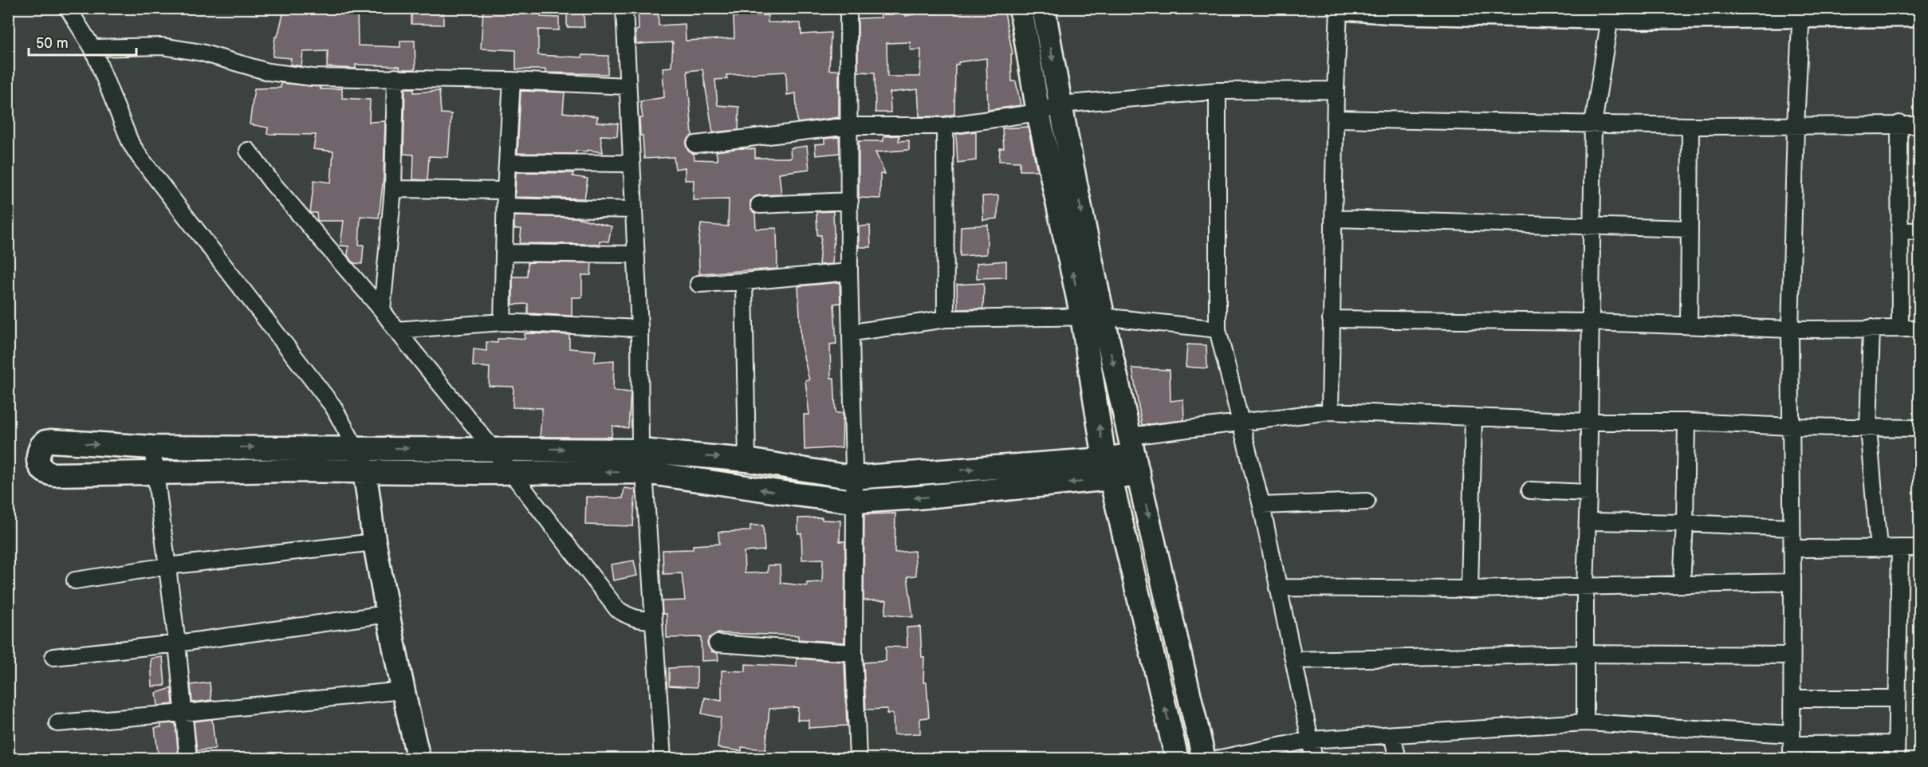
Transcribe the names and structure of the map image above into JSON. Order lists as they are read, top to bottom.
{
  "scale_bar": "50 m"
}
